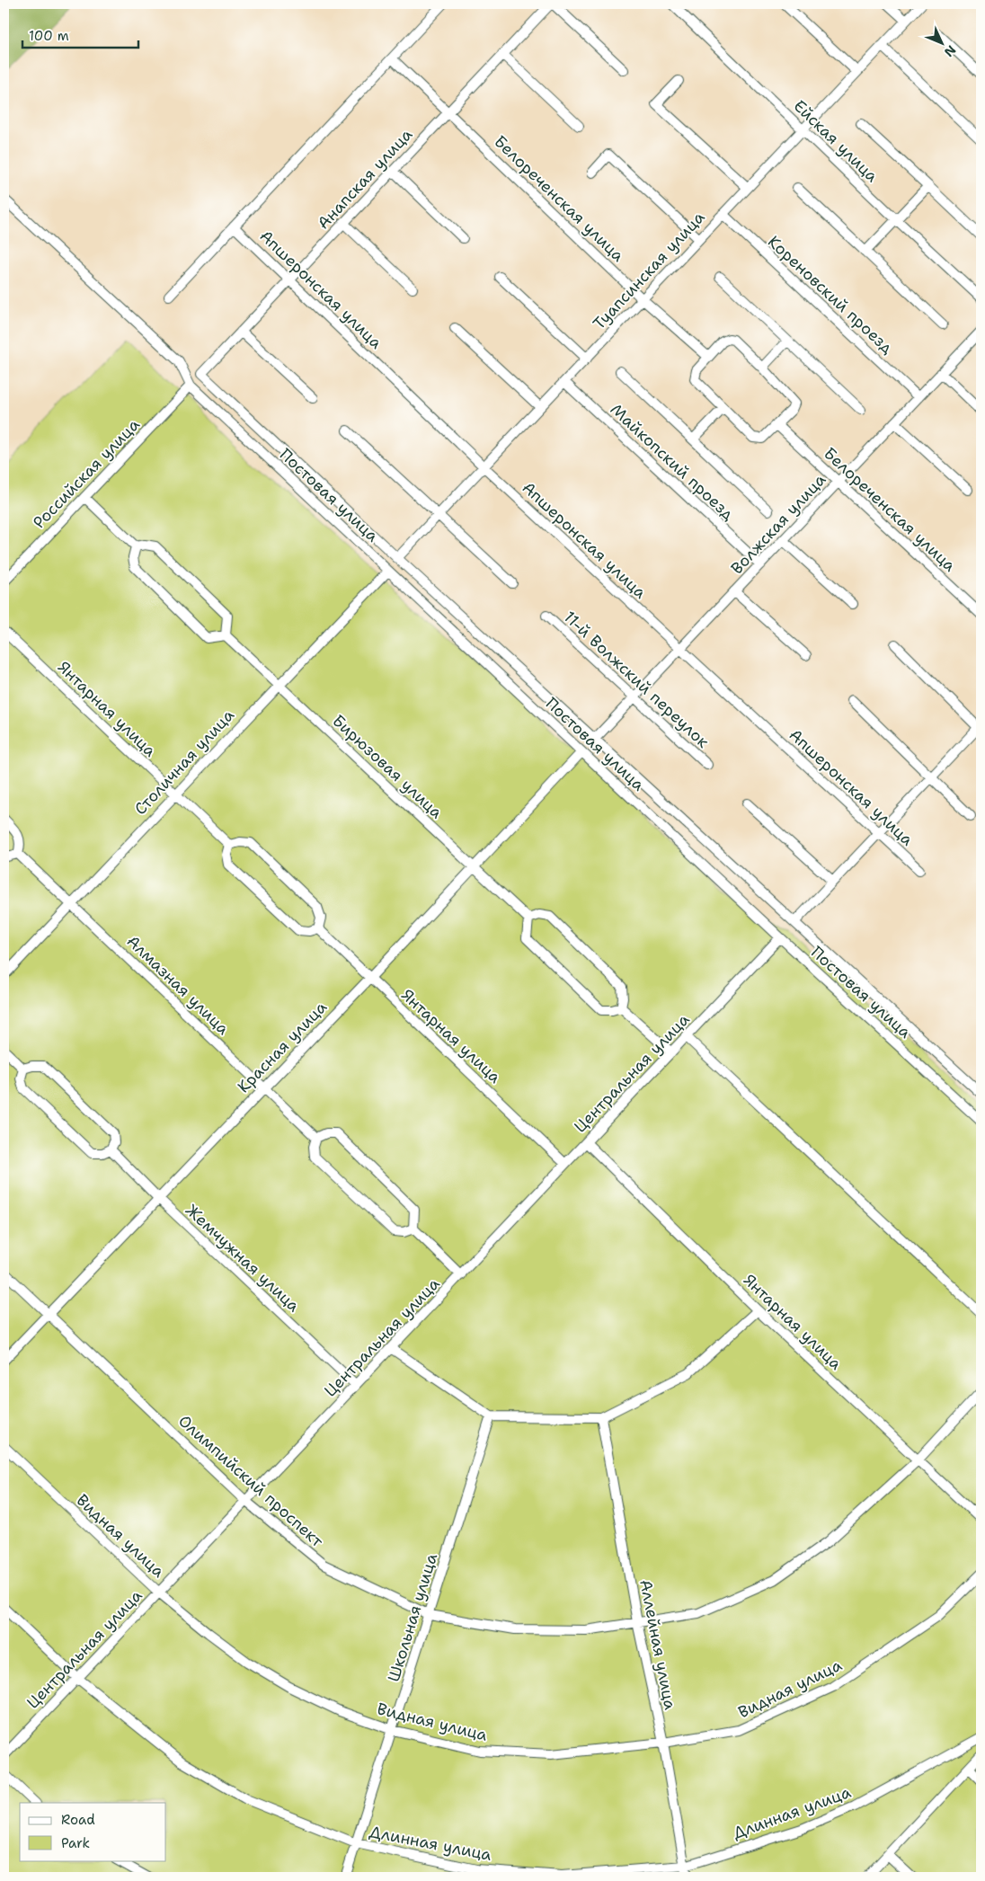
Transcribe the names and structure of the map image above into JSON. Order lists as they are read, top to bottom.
{
  "streets": {
    "street": [
      "Ейская улица",
      "Анапская улица",
      "Белореченская улица",
      "Туапсинская улица",
      "Апшеронская улица",
      "Кореновский проезд",
      "Майкопский проезд",
      "Российская улица",
      "Постовая улица",
      "Волжская улица",
      "11-й Волжский переулок",
      "Янтарная улица",
      "Столичная улица",
      "Бирюзовая улица",
      "Алмазная улица",
      "Красная улица",
      "Центральная улица",
      "Жемчужная улица",
      "Олимпийский проспект",
      "Видная улица",
      "Школьная улица",
      "Аллейная улица",
      "Длинная улица"
    ]
  },
  "crossings": [
    ["Ейская улица", "Туапсинская улица"],
    ["Анапская улица", "Белореченская улица"],
    ["Анапская улица", "Апшеронская улица"],
    ["Анапская улица", "Постовая улица"],
    ["Белореченская улица", "Туапсинская улица"],
    ["Белореченская улица", "Волжская улица"],
    ["Туапсинская улица", "Апшеронская улица"],
    ["Туапсинская улица", "Кореновский проезд"],
    ["Туапсинская улица", "Майкопский проезд"],
    ["Туапсинская улица", "Постовая улица"],
    ["Апшеронская улица", "Волжская улица"],
    ["Кореновский проезд", "Волжская улица"],
    ["Майкопский проезд", "Волжская улица"],
    ["Российская улица", "Постовая улица"],
    ["Постовая улица", "Волжская улица"],
    ["Постовая улица", "Столичная улица"],
    ["Постовая улица", "Красная улица"],
    ["Постовая улица", "Центральная улица"],
    ["Волжская улица", "11-й Волжский переулок"],
    ["Янтарная улица", "Столичная улица"],
    ["Янтарная улица", "Красная улица"],
    ["Янтарная улица", "Центральная улица"],
    ["Янтарная улица", "Олимпийский проспект"],
    ["Столичная улица", "Бирюзовая улица"],
    ["Столичная улица", "Алмазная улица"],
    ["Бирюзовая улица", "Красная улица"],
    ["Алмазная улица", "Красная улица"],
    ["Красная улица", "Жемчужная улица"],
    ["Красная улица", "Олимпийский проспект"],
    ["Центральная улица", "Жемчужная улица"],
    ["Центральная улица", "Олимпийский проспект"],
    ["Центральная улица", "Видная улица"],
    ["Центральная улица", "Длинная улица"],
    ["Олимпийский проспект", "Школьная улица"],
    ["Олимпийский проспект", "Аллейная улица"],
    ["Видная улица", "Школьная улица"],
    ["Видная улица", "Аллейная улица"],
    ["Школьная улица", "Длинная улица"],
    ["Аллейная улица", "Длинная улица"]
  ],
  "legend": ["Road", "Park"],
  "scale_bar": "100 m",
  "north": "bottom right"
}
